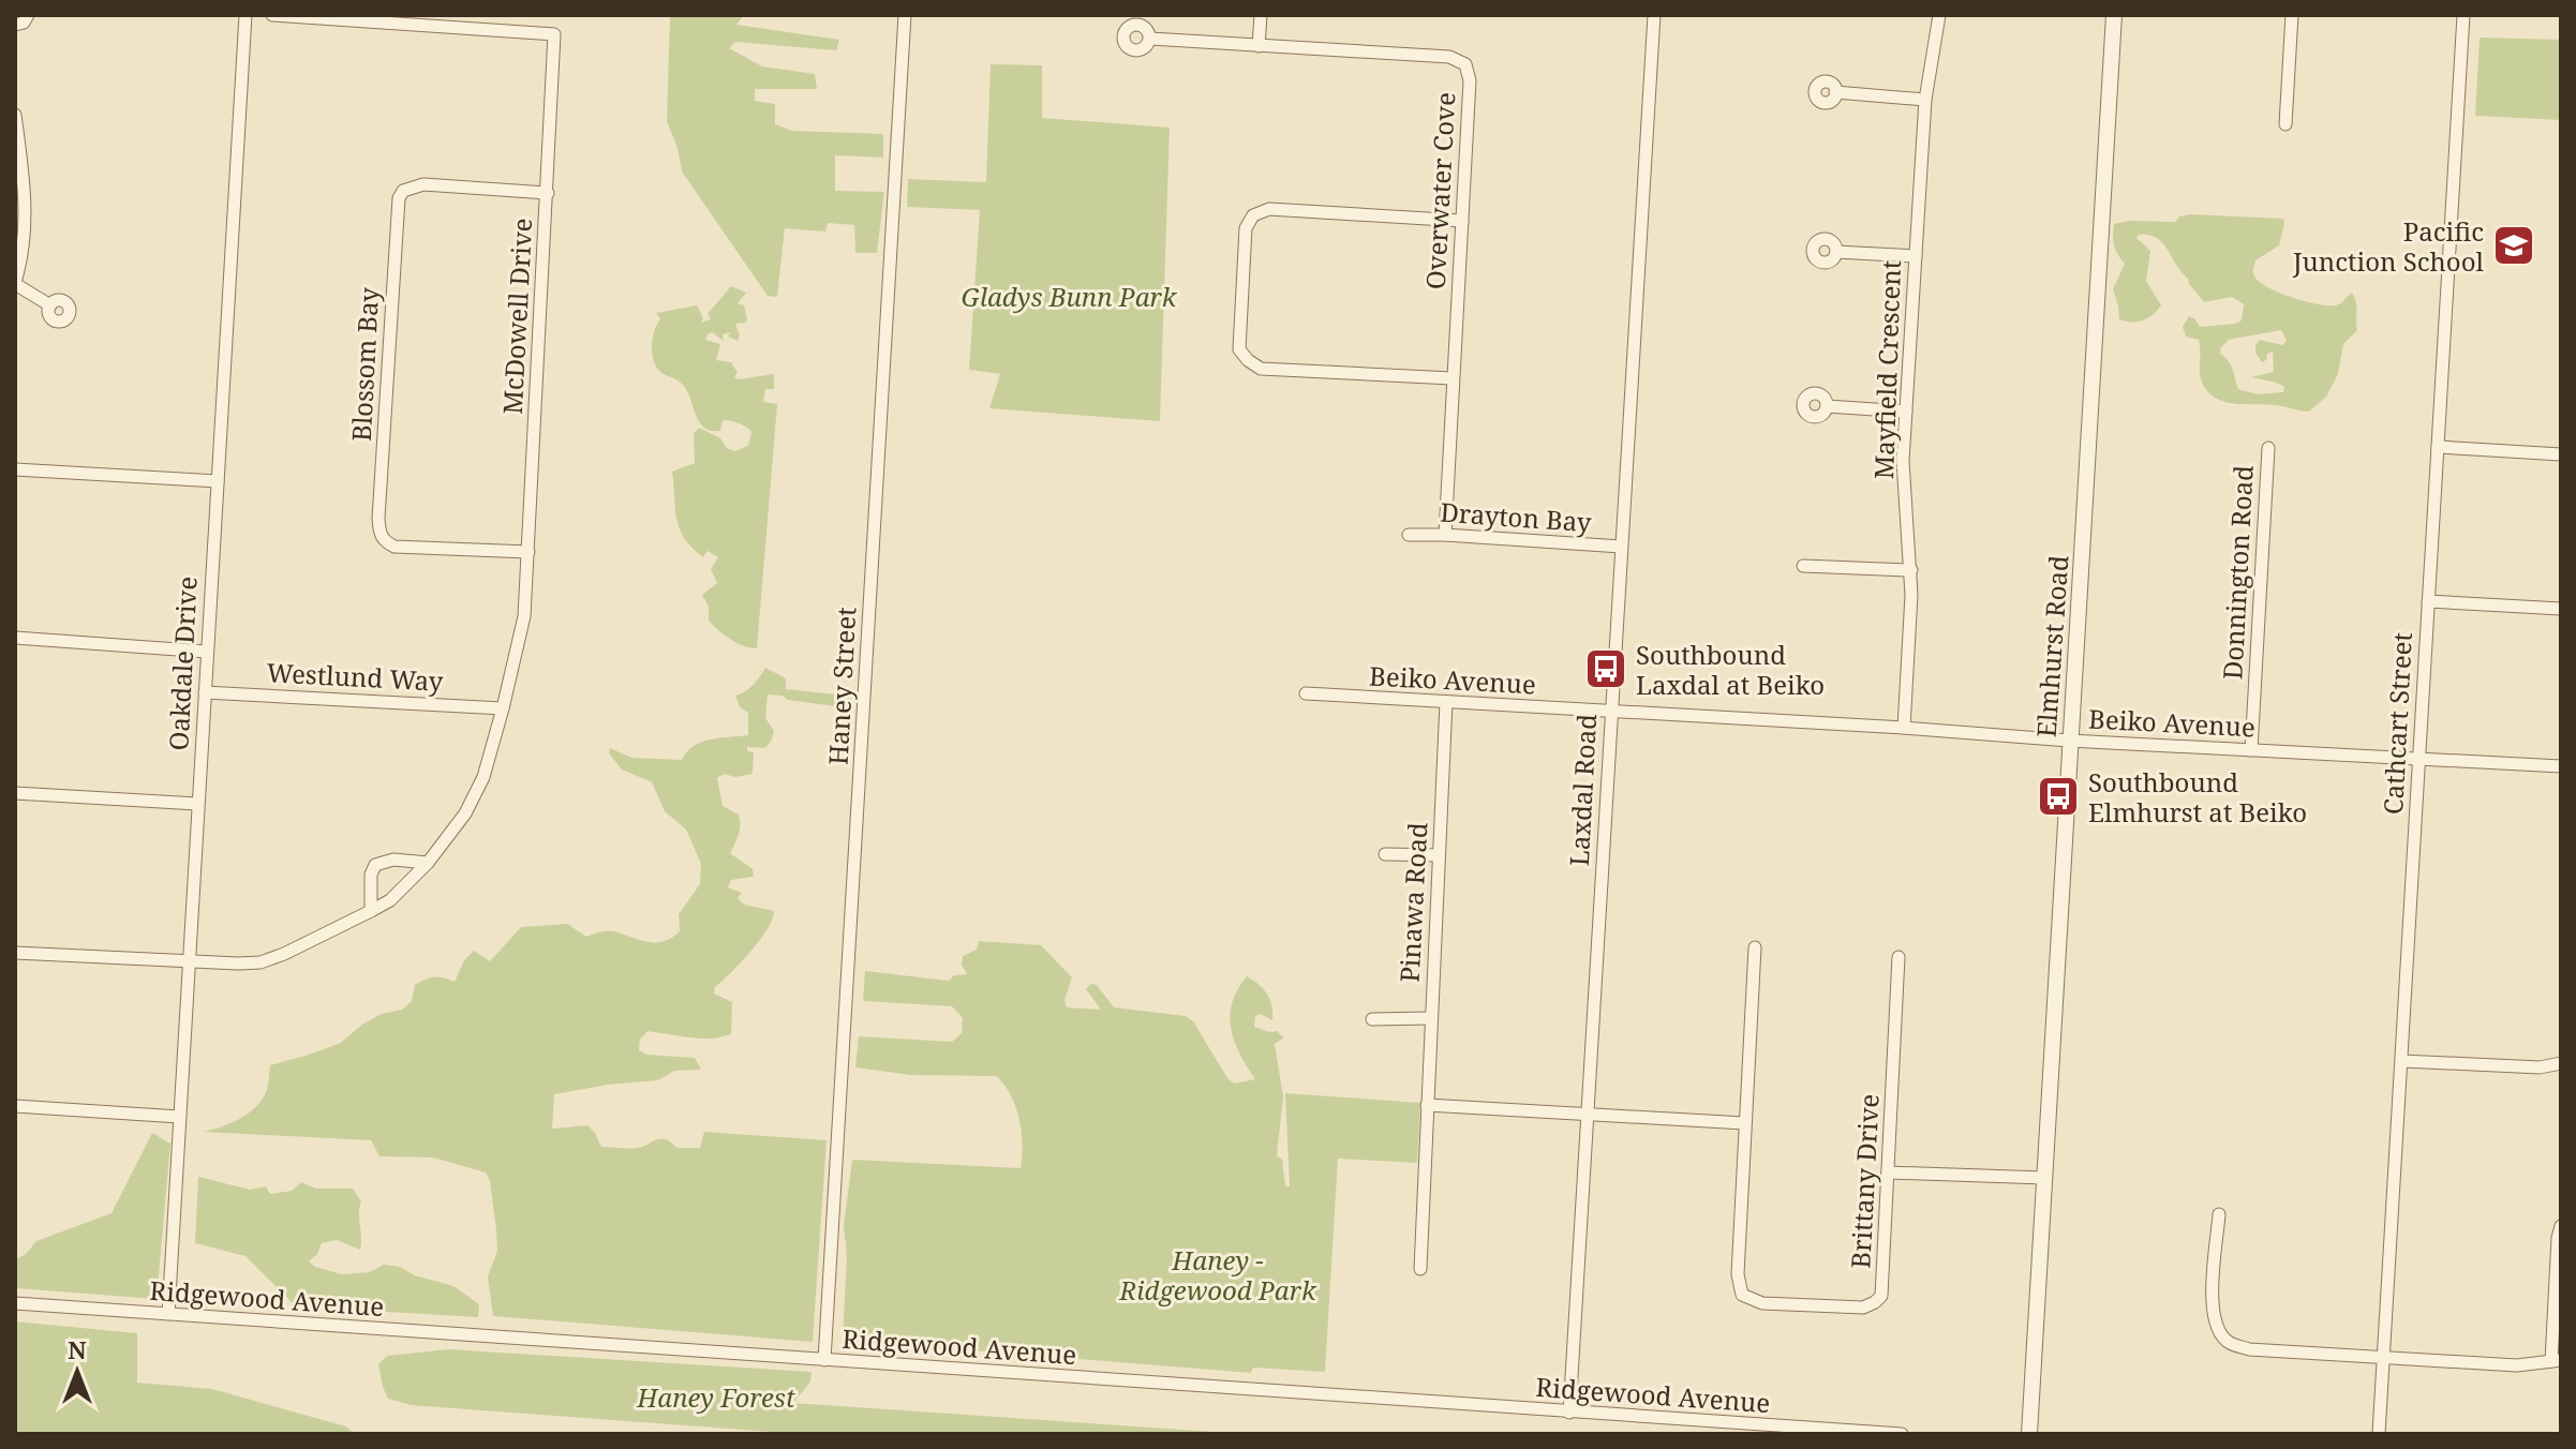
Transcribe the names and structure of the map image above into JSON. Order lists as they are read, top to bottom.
{
  "streets": {
    "street": [
      "Overwater Cove",
      "McDowell Drive",
      "Blossom Bay",
      "Mayfield Crescent",
      "Drayton Bay",
      "Donnington Road",
      "Elmhurst Road",
      "Oakdale Drive",
      "Westlund Way",
      "Beiko Avenue",
      "Haney Street",
      "Cathcart Street",
      "Laxdal Road",
      "Pinawa Road",
      "Brittany Drive",
      "Ridgewood Avenue"
    ]
  },
  "crossings": [
    ["Overwater Cove", "Drayton Bay"],
    ["McDowell Drive", "Blossom Bay"],
    ["McDowell Drive", "Oakdale Drive"],
    ["McDowell Drive", "Westlund Way"],
    ["Mayfield Crescent", "Beiko Avenue"],
    ["Drayton Bay", "Laxdal Road"],
    ["Donnington Road", "Beiko Avenue"],
    ["Elmhurst Road", "Beiko Avenue"],
    ["Oakdale Drive", "Westlund Way"],
    ["Oakdale Drive", "Ridgewood Avenue"],
    ["Beiko Avenue", "Cathcart Street"],
    ["Beiko Avenue", "Laxdal Road"],
    ["Beiko Avenue", "Pinawa Road"],
    ["Haney Street", "Ridgewood Avenue"],
    ["Laxdal Road", "Ridgewood Avenue"]
  ],
  "parks": ["Gladys Bunn Park", "Haney - Ridgewood Park", "Haney Forest"],
  "places": {
    "school or university": ["Pacific Junction School"],
    "bus stop": ["Southbound Laxdal at Beiko", "Southbound Elmhurst at Beiko"]
  },
  "north": "top"
}
